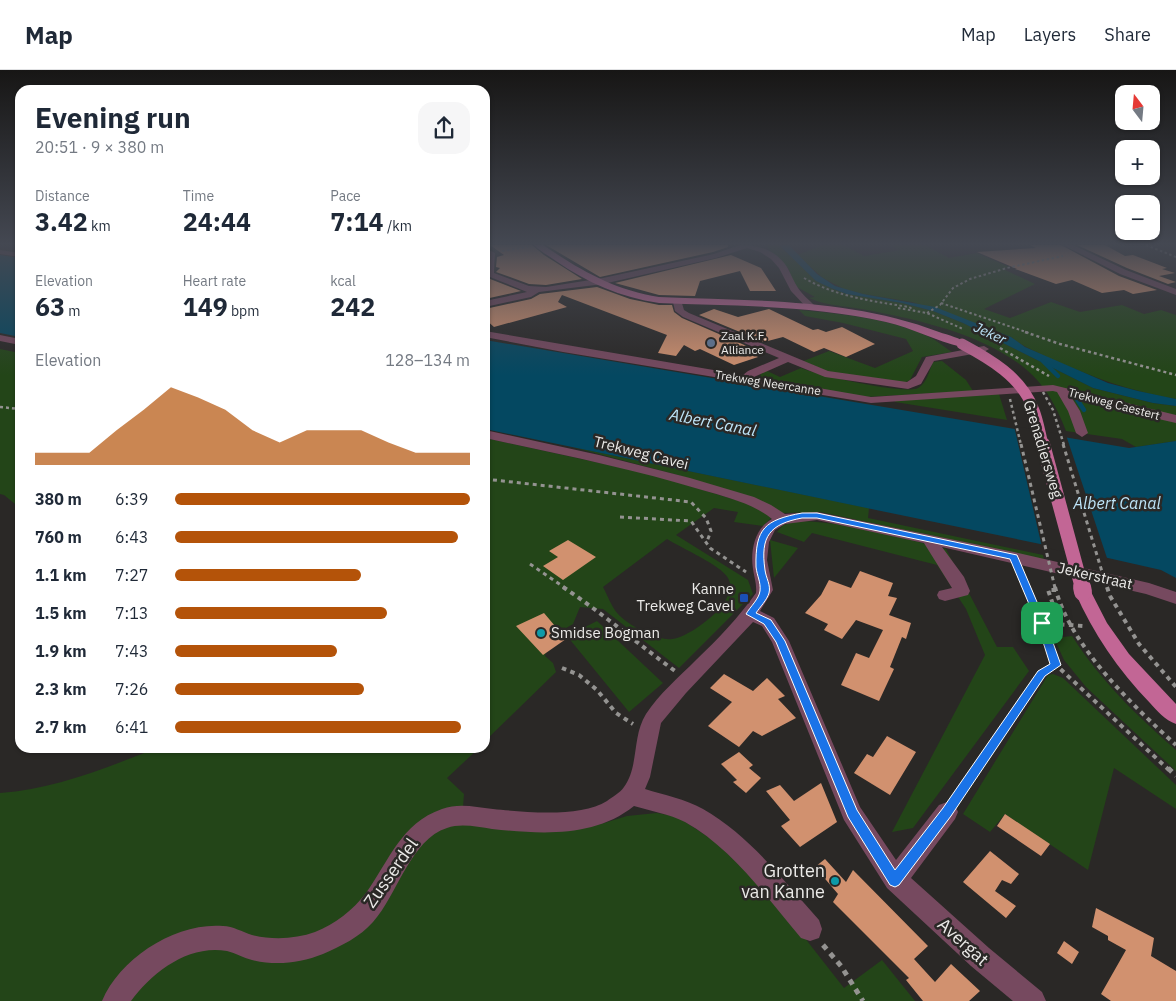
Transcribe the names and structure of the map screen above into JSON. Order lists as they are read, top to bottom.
{
  "streets": {
    "main road": ["Grenadiersweg"],
    "street": [
      "Trekweg Neercanne",
      "Trekweg Caestert",
      "Trekweg Cavei",
      "Jekerstraat",
      "Zusserdel",
      "Avergat"
    ]
  },
  "crossings": [
    ["Trekweg Neercanne", "Trekweg Caestert"]
  ],
  "water": ["Jeker", "Albert Canal"],
  "places": {
    "other": ["Zaal K.F. Alliance", "Smidse Bogman", "Grotten van Kanne"],
    "transit": ["Kanne Trekweg Cavel"]
  },
  "north": "top",
  "page": {
    "header": "Map",
    "nav": ["Map", "Layers", "Share"],
    "map_buttons": ["+", "−"],
    "heading": ["Evening run", "20:51 · 9 × 380 m"],
    "stats": [
      ["Distance", "3.42 km"],
      ["Time", "24:44"],
      ["Pace", "7:14 /km"],
      ["Elevation", "63 m"],
      ["Heart rate", "149 bpm"],
      ["kcal", "242"]
    ],
    "chart": ["Elevation", "128–134 m"],
    "list": [
      {
        "name": "380 m",
        "note": "6:39"
      },
      {
        "name": "760 m",
        "note": "6:43"
      },
      {
        "name": "1.1 km",
        "note": "7:27"
      },
      {
        "name": "1.5 km",
        "note": "7:13"
      },
      {
        "name": "1.9 km",
        "note": "7:43"
      },
      {
        "name": "2.3 km",
        "note": "7:26"
      },
      {
        "name": "2.7 km",
        "note": "6:41"
      }
    ]
  }
}
